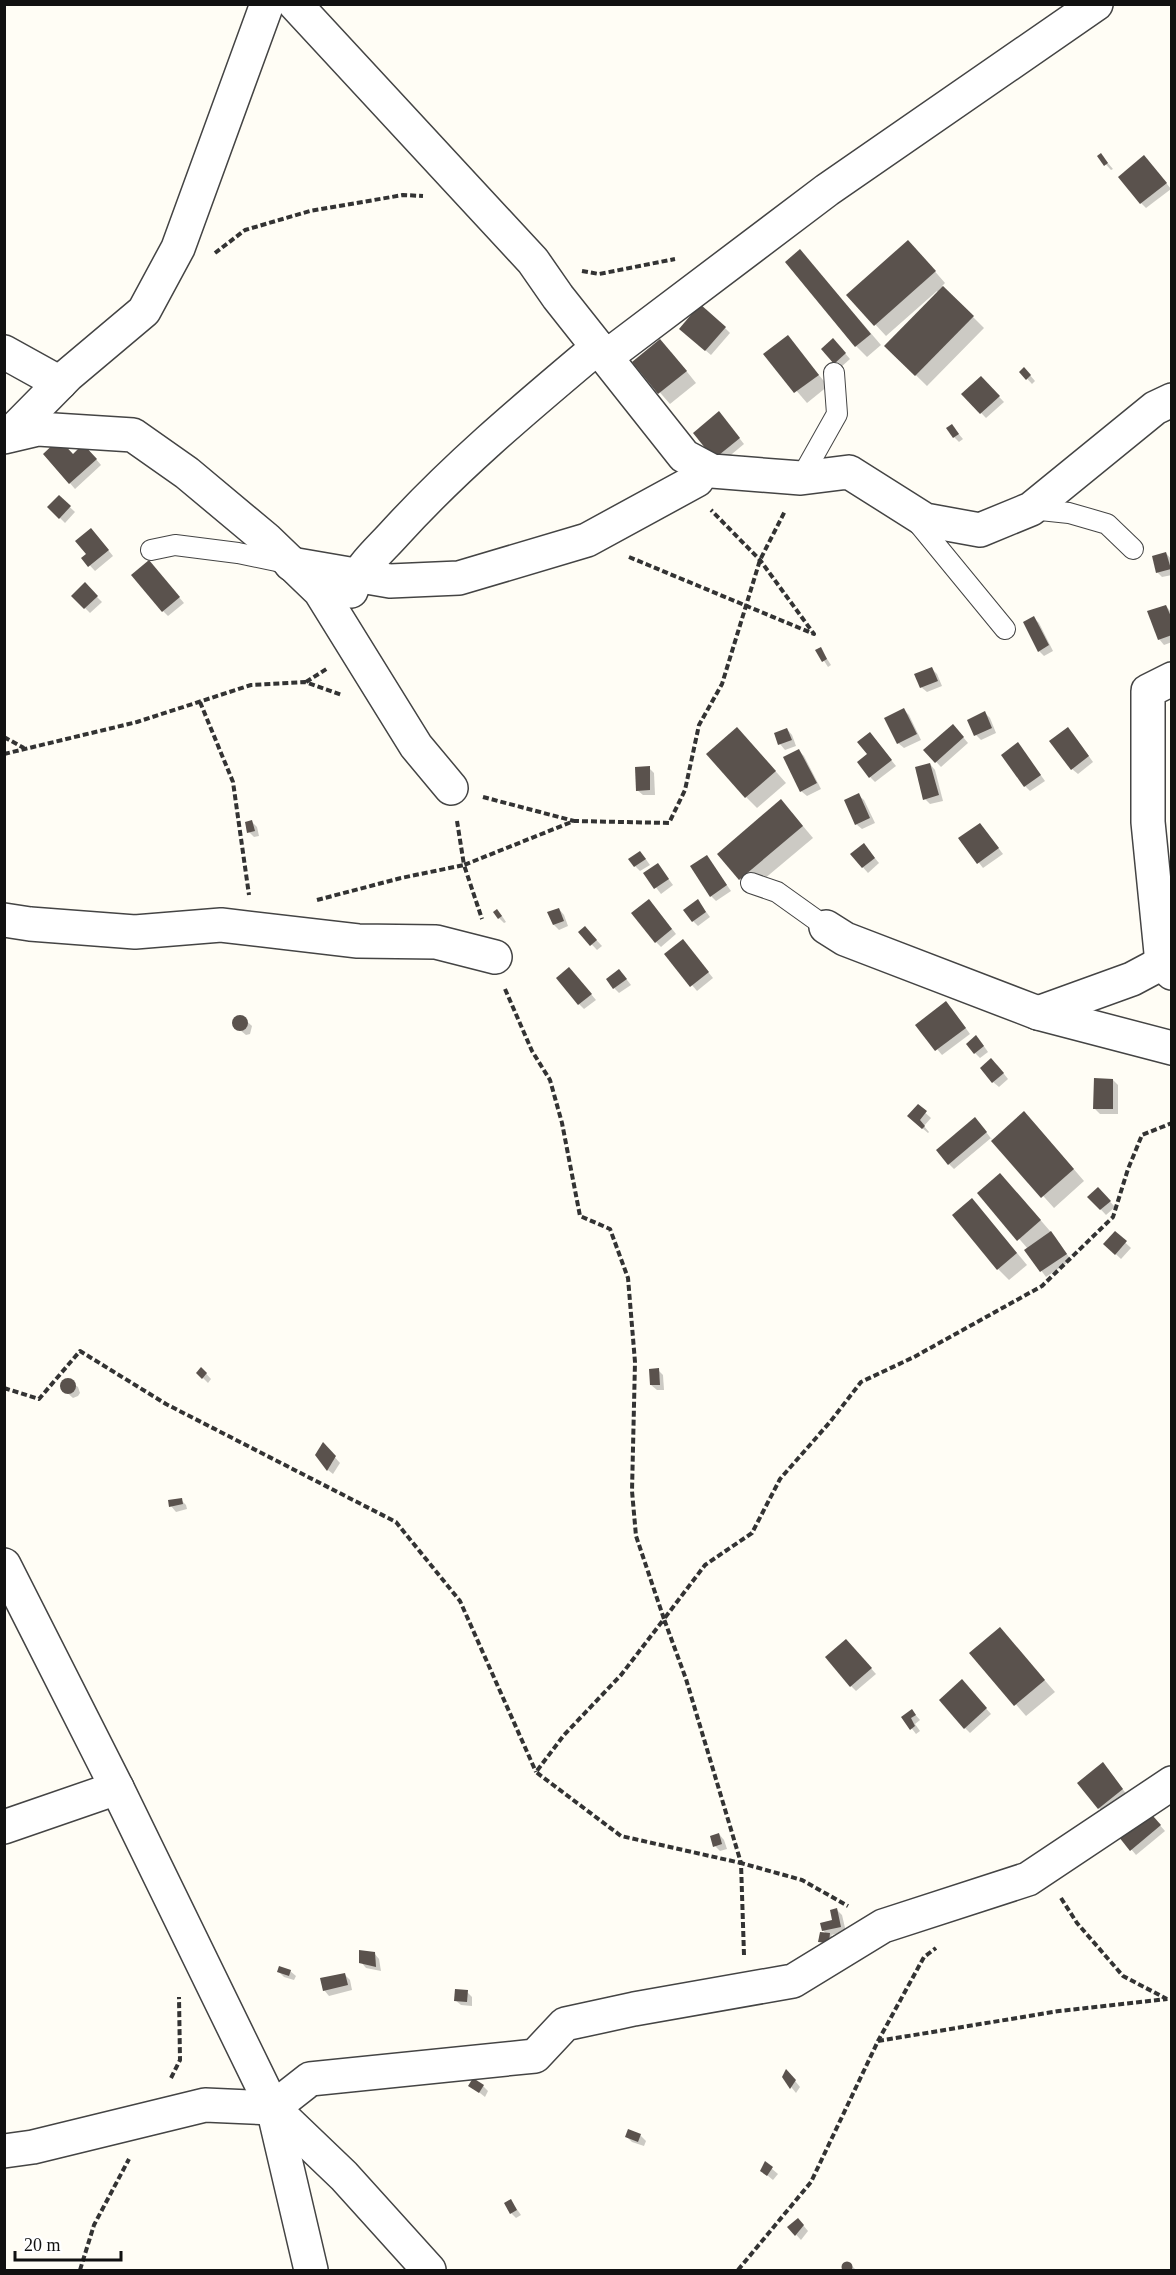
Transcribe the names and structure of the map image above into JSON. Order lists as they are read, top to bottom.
{
  "scale_bar": "20 m"
}
